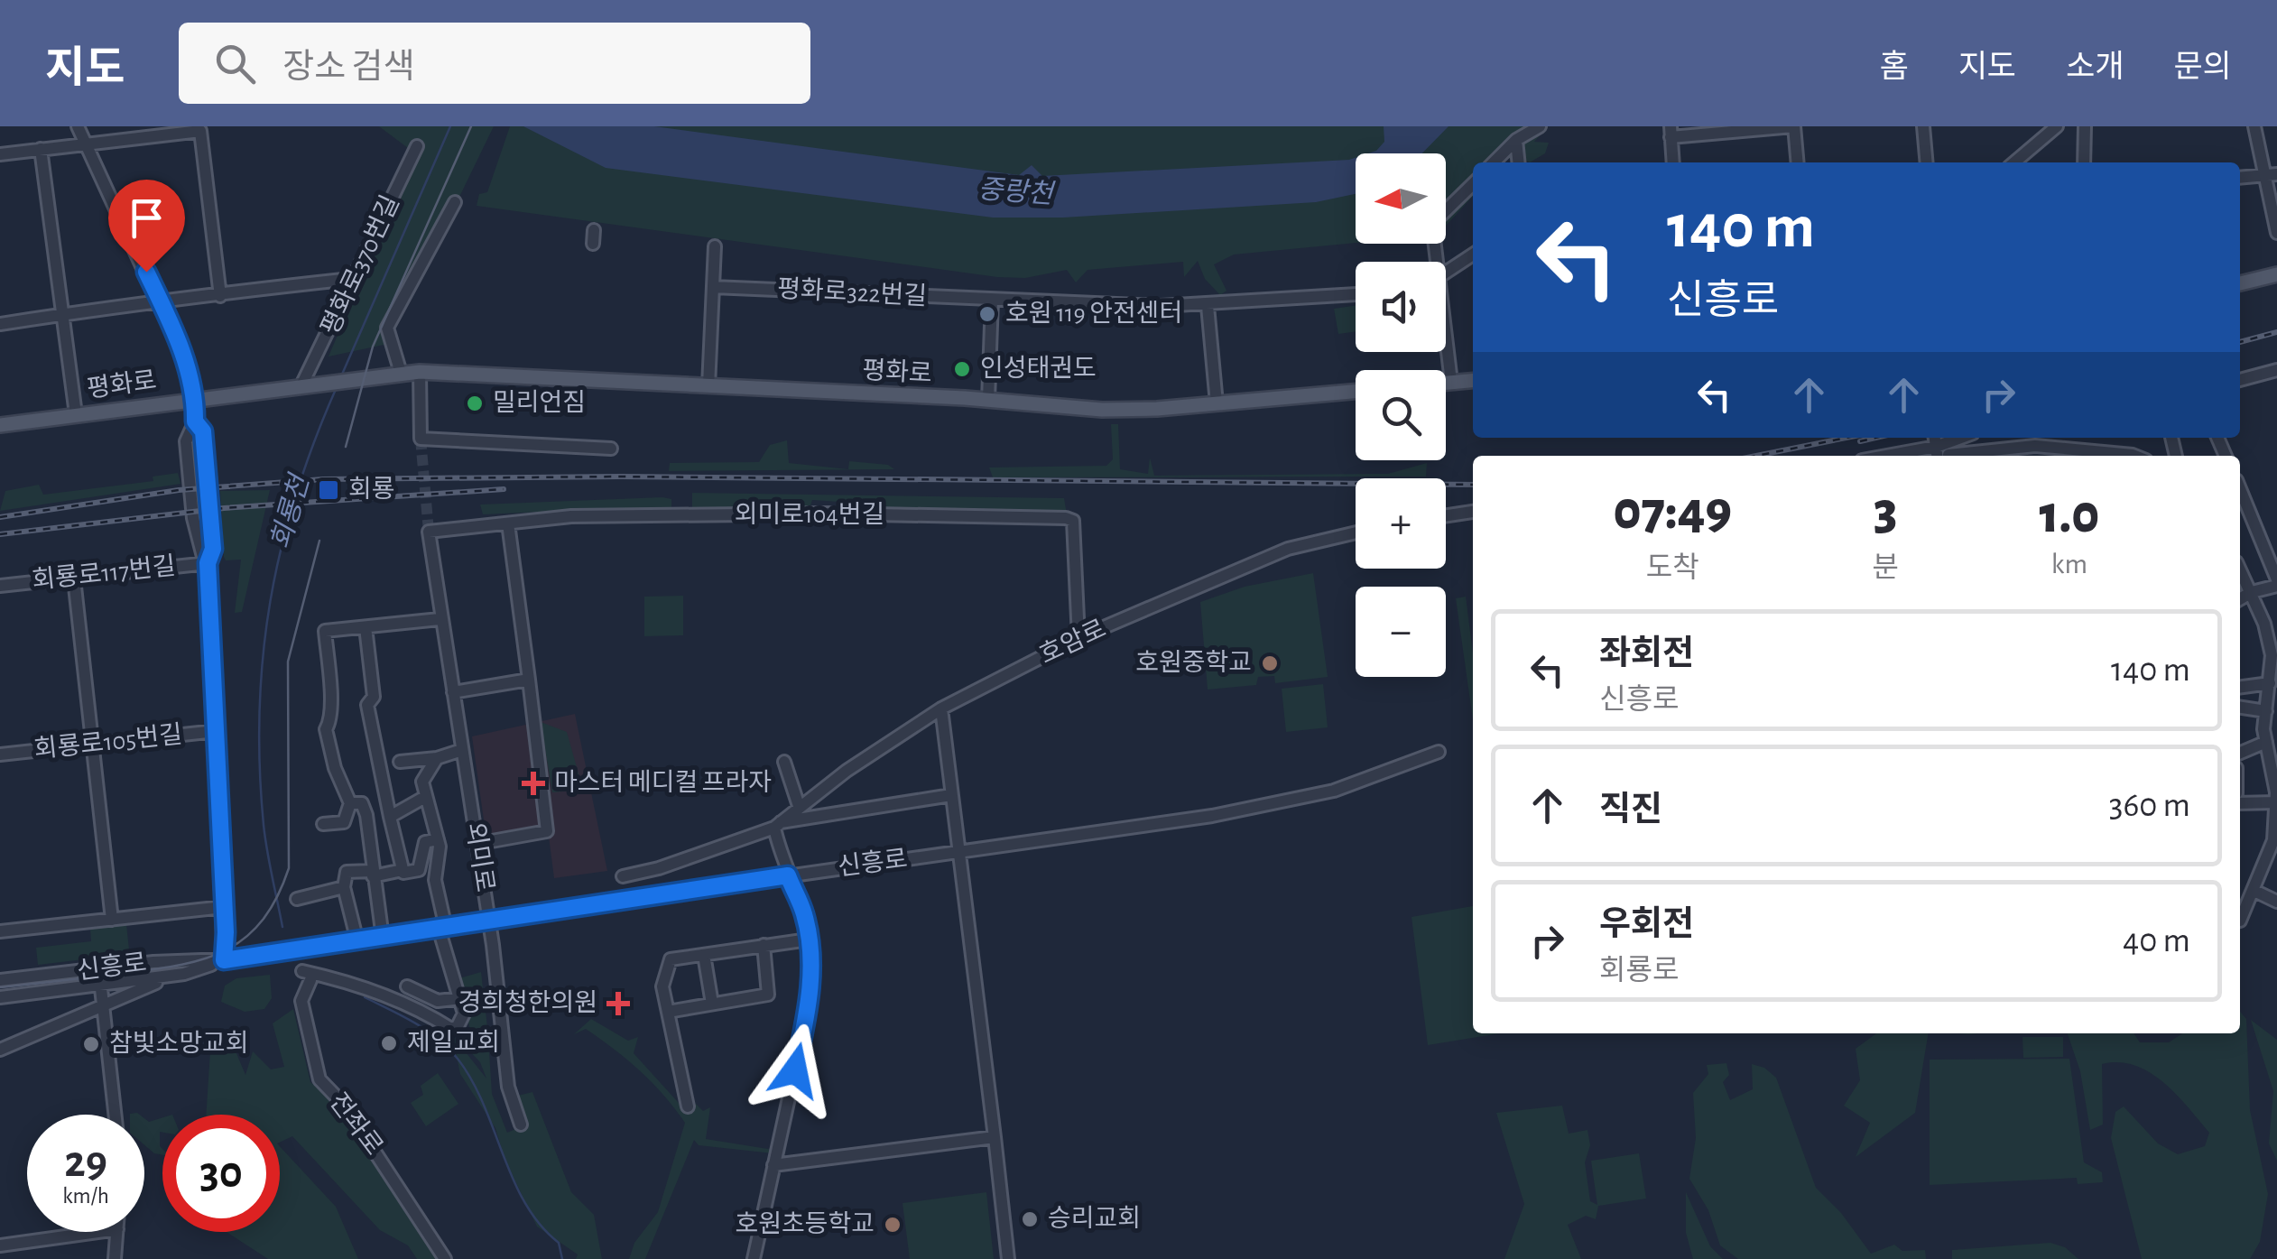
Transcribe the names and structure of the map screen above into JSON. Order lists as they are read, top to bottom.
{
  "streets": {
    "main road": ["평화로"],
    "street": [
      "평화로370번길",
      "평화로322번길",
      "외미로104번길",
      "회룡로117번길",
      "호암로",
      "회룡로105번길",
      "외미로",
      "신흥로",
      "전좌로"
    ]
  },
  "crossings": [
    ["평화로370번길", "평화로"],
    ["외미로104번길", "호암로"],
    ["외미로104번길", "외미로"],
    ["외미로", "신흥로"]
  ],
  "water": ["중랑천", "회룡천"],
  "places": {
    "other": [
      "호원 119 안전센터",
      "인성태권도",
      "밀리언짐",
      "호원중학교",
      "제일교회",
      "참빛소망교회",
      "승리교회",
      "호원초등학교"
    ],
    "transit": ["회룡"],
    "health": ["마스터 메디컬 프라자", "경희청한의원"]
  },
  "north": "left",
  "page": {
    "header": "지도",
    "search": "장소 검색",
    "nav": [
      "홈",
      "지도",
      "소개",
      "문의"
    ],
    "map_buttons": ["+", "−"],
    "turn": ["140 m", "신흥로"],
    "eta": [
      "07:49",
      "도착",
      "3",
      "분",
      "1.0",
      "km"
    ],
    "list": [
      {
        "name": "좌회전",
        "note": "신흥로",
        "value": "140 m"
      },
      {
        "name": "직진",
        "value": "360 m"
      },
      {
        "name": "우회전",
        "note": "회룡로",
        "value": "40 m"
      }
    ],
    "speed": "29 km/h",
    "limit": "30"
  }
}
